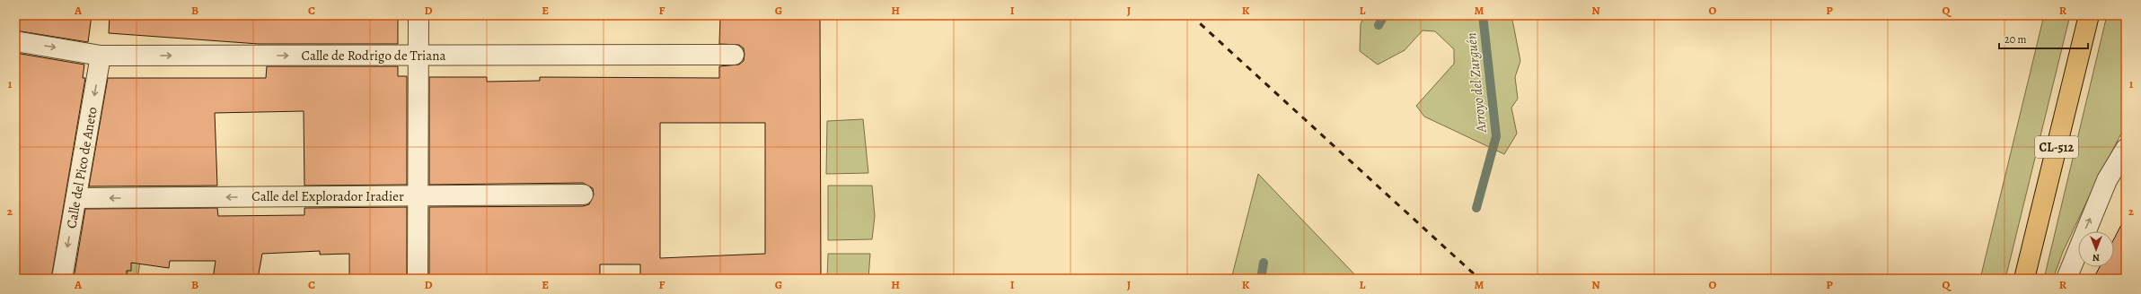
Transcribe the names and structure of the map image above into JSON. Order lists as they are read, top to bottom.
{
  "streets": {
    "main road": ["CL-512"],
    "street": ["Calle de Rodrigo de Triana", "Calle del Pico de Aneto", "Calle del Explorador Iradier"]
  },
  "crossings": [
    ["Calle de Rodrigo de Triana", "Calle del Pico de Aneto"],
    ["Calle del Pico de Aneto", "Calle del Explorador Iradier"]
  ],
  "one_way": ["Calle de Rodrigo de Triana", "Calle del Pico de Aneto", "Calle del Explorador Iradier"],
  "water": ["Arroyo del Zurguén"],
  "scale_bar": "20 m",
  "north": "bottom",
  "grid": {
    "columns": [
      "A",
      "B",
      "C",
      "D",
      "E",
      "F",
      "G",
      "H",
      "I",
      "J",
      "K",
      "L",
      "M",
      "N",
      "O",
      "P",
      "Q",
      "R"
    ],
    "rows": ["1", "2"]
  }
}
